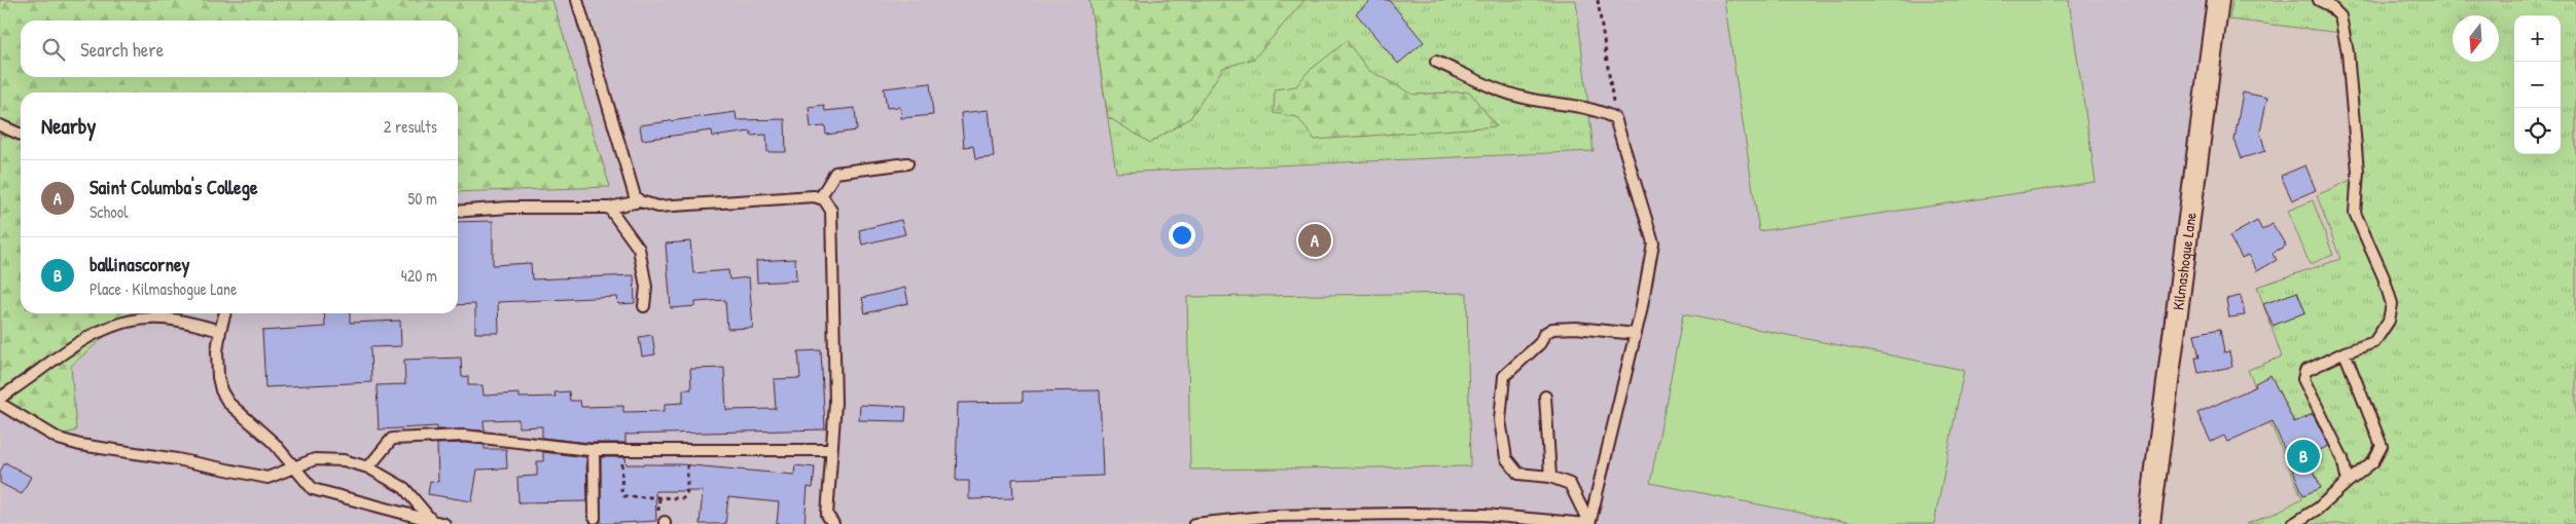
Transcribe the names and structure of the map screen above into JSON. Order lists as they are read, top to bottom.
{
  "streets": {
    "street": ["Kilmashogue Lane"]
  },
  "north": "bottom",
  "page": {
    "map_buttons": ["+", "−"],
    "search": "Search here",
    "heading": ["Nearby", "2 results"],
    "list": [
      {
        "mark": "A",
        "name": "Saint Columba's College",
        "note": "School",
        "value": "50 m"
      },
      {
        "mark": "B",
        "name": "ballinascorney",
        "note": "Place · Kilmashogue Lane",
        "value": "420 m"
      }
    ],
    "pins": ["A", "B"]
  }
}
